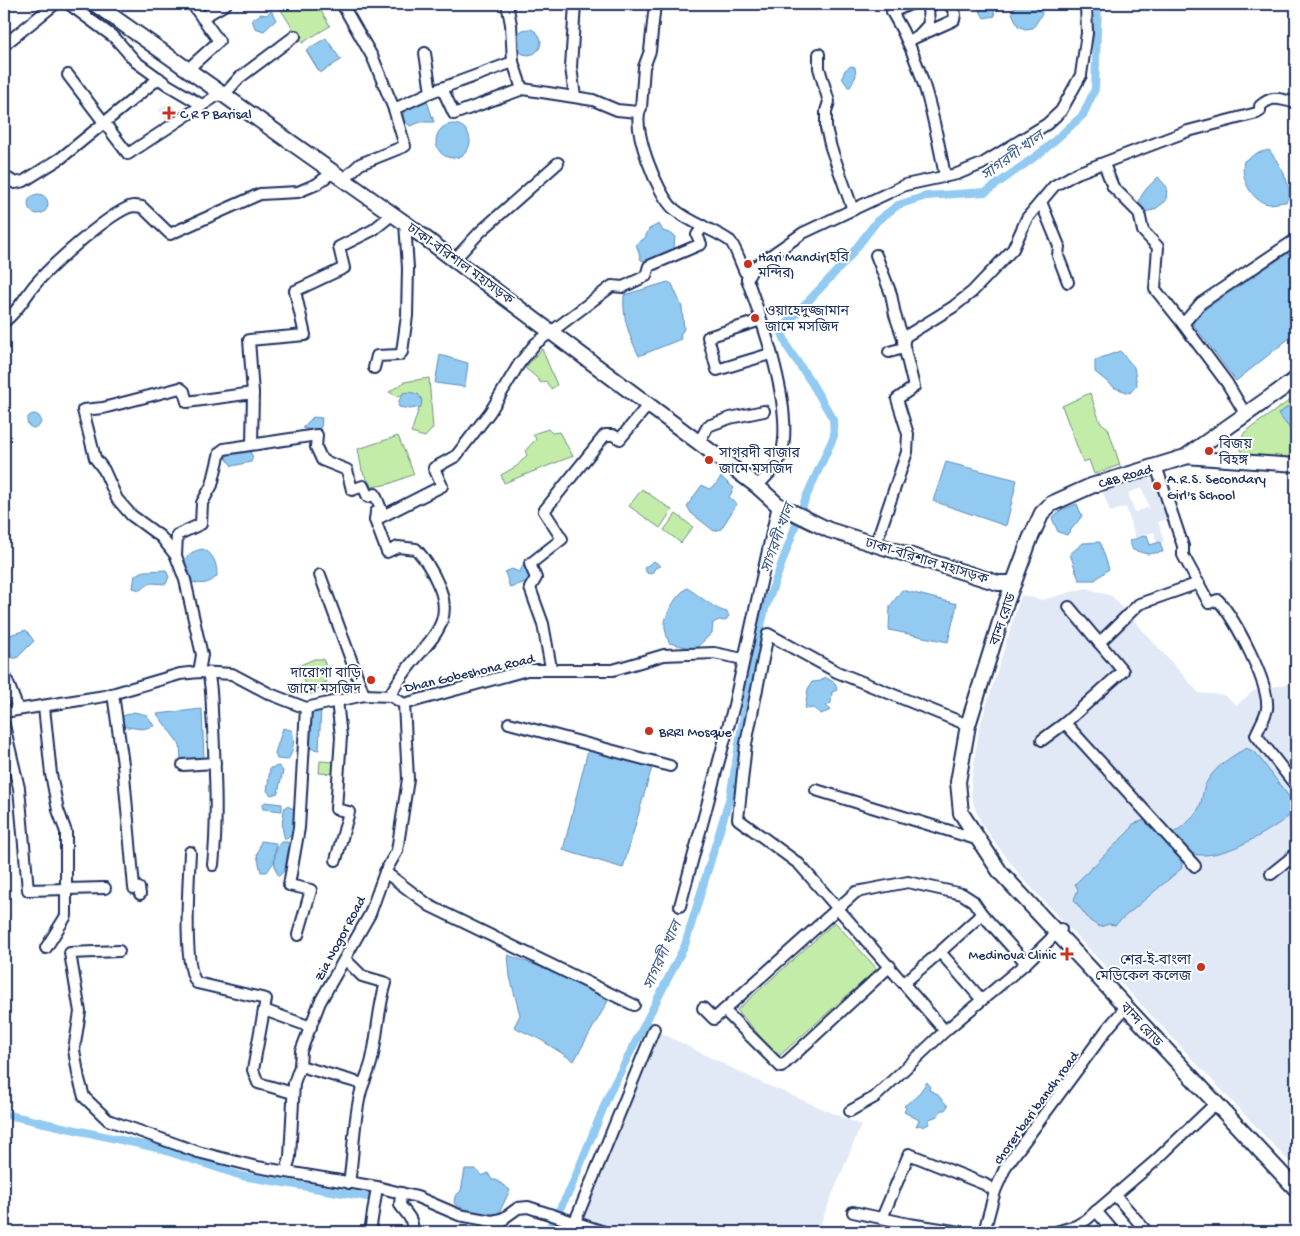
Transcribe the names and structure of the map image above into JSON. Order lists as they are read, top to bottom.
{
  "streets": {
    "highway": ["ঢাকা-বরিশাল মহাসড়ক", "C&B Road", "বান্দ রোড"],
    "street": ["Dhan Gobeshona Road", "Zia Nogor Road", "chorer bari bandh road"]
  },
  "crossings": [
    ["ঢাকা-বরিশাল মহাসড়ক", "C&B Road"],
    ["ঢাকা-বরিশাল মহাসড়ক", "বান্দ রোড"],
    ["C&B Road", "বান্দ রোড"],
    ["বান্দ রোড", "chorer bari bandh road"],
    ["Dhan Gobeshona Road", "Zia Nogor Road"]
  ],
  "water": ["সাগরদী খাল"],
  "places": {
    "health": ["C R P Barisal", "Medinova Clinic"],
    "other": [
      "Hari Mandir(হরি মন্দির)",
      "ওয়াহেদুজ্জামান জামে মসজিদ",
      "বিজয় বিহঙ্গ",
      "সাগরদী বাজার জামে মসজিদ",
      "A.R.S. Secondary Girl's School",
      "দারোগা বাড়ি জামে মসজিদ",
      "BRRI Mosque",
      "শের-ই-বাংলা মেডিকেল কলেজ"
    ]
  }
}
